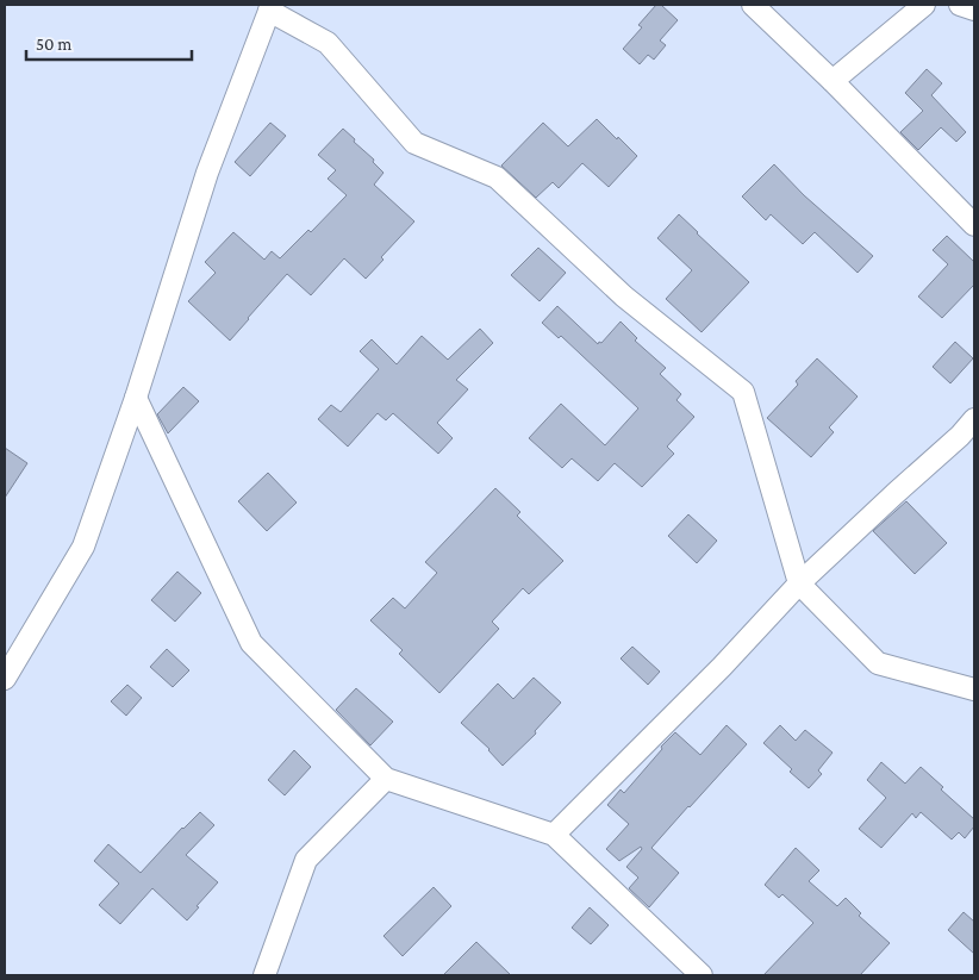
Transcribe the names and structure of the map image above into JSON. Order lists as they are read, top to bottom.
{
  "scale_bar": "50 m"
}
